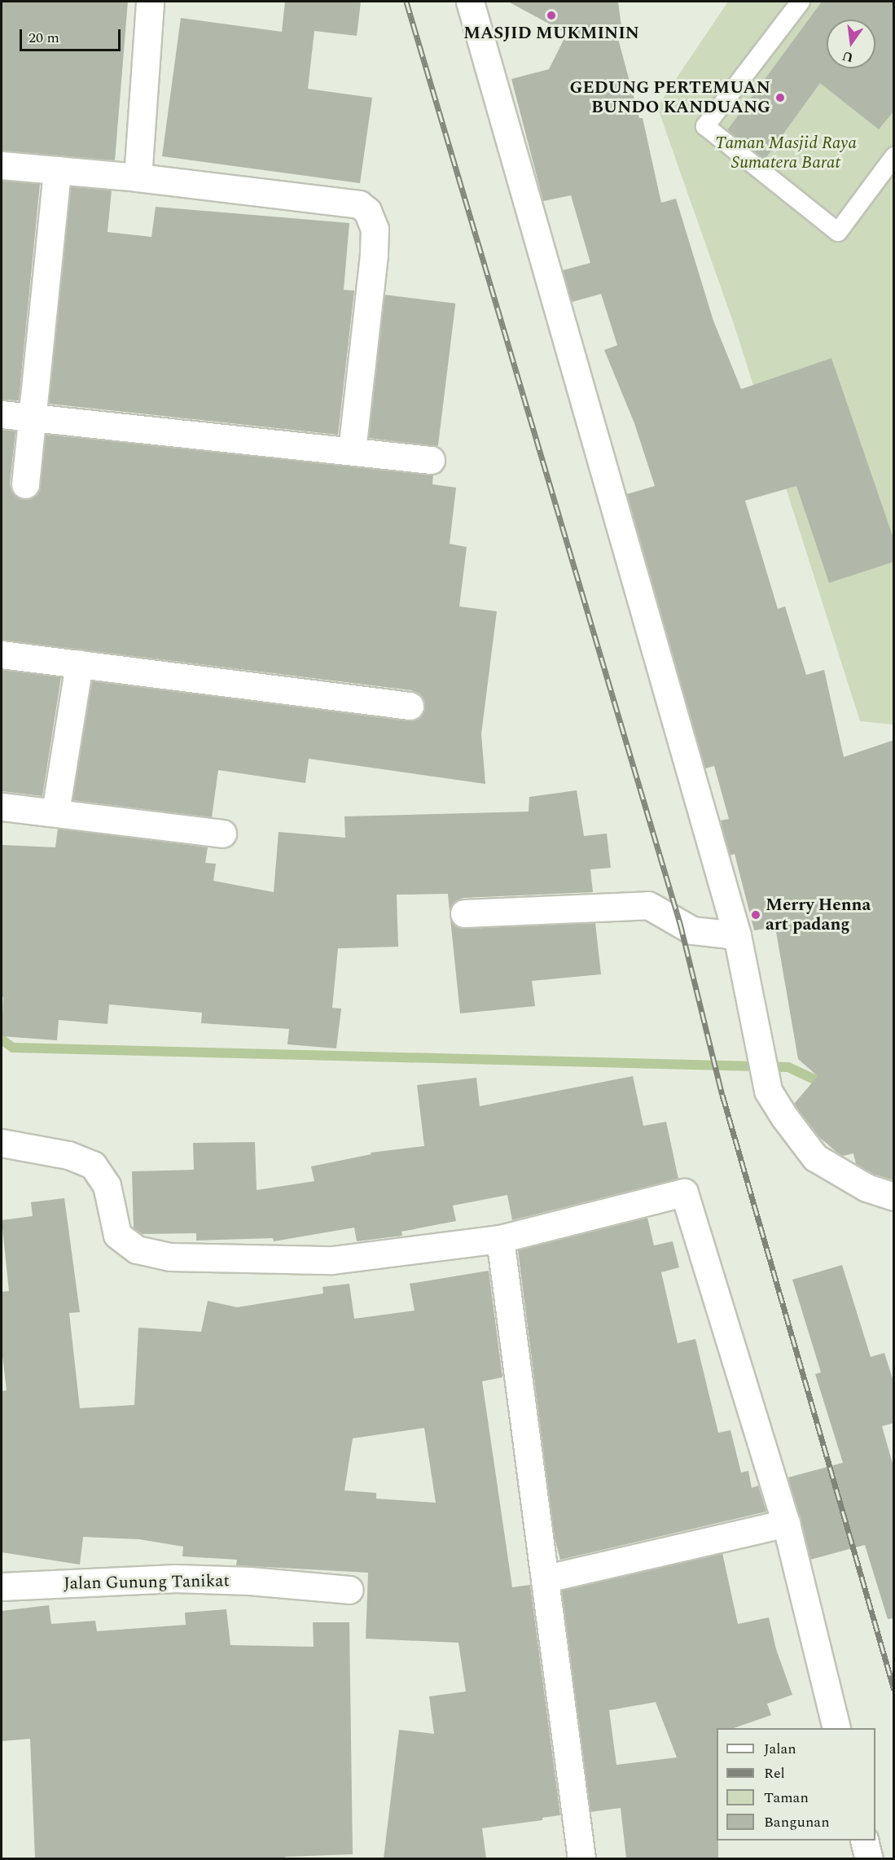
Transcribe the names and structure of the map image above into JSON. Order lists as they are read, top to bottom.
{
  "streets": {
    "street": ["Jalan Gunung Tanikat"]
  },
  "parks": ["Taman Masjid Raya Sumatera Barat"],
  "places": ["MASJID MUKMININ", "GEDUNG PERTEMUAN BUNDO KANDUANG", "Merry Henna art padang"],
  "legend": [
    "Jalan",
    "Rel",
    "Taman",
    "Bangunan"
  ],
  "scale_bar": "20 m",
  "north": "bottom"
}
